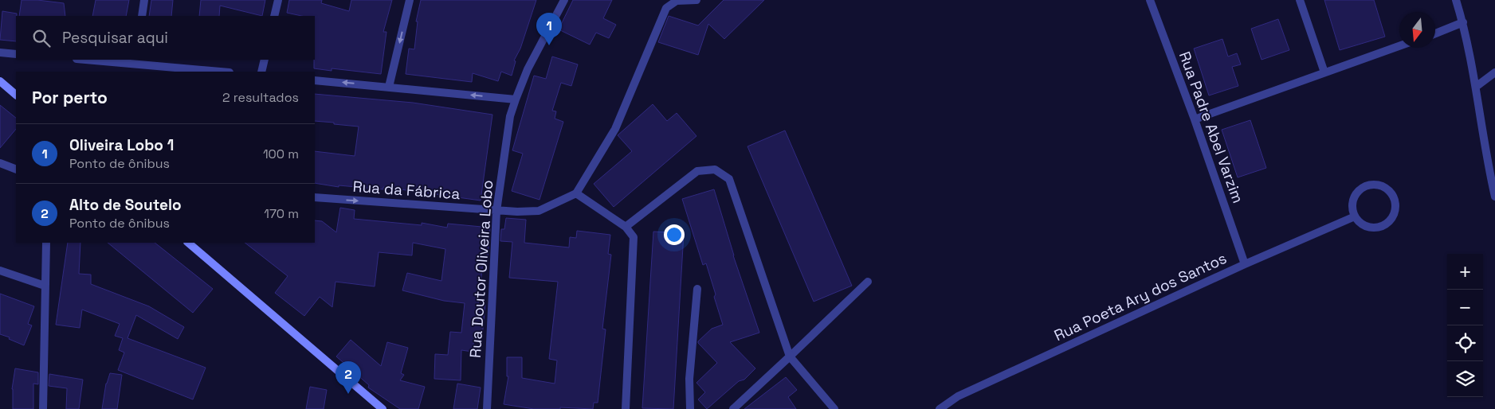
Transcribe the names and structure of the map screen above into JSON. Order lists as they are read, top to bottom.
{
  "streets": {
    "street": [
      "Rua Padre Abel Varzim",
      "Rua da Fábrica",
      "Rua Doutor Oliveira Lobo",
      "Rua Poeta Ary dos Santos"
    ]
  },
  "crossings": [
    ["Rua Padre Abel Varzim", "Rua Poeta Ary dos Santos"],
    ["Rua da Fábrica", "Rua Doutor Oliveira Lobo"]
  ],
  "one_way": ["Rua da Fábrica"],
  "north": "bottom",
  "page": {
    "pins": ["1", "2"],
    "search": "Pesquisar aqui",
    "heading": ["Por perto", "2 resultados"],
    "list": [
      {
        "mark": "1",
        "name": "Oliveira Lobo 1",
        "note": "Ponto de ônibus",
        "value": "100 m"
      },
      {
        "mark": "2",
        "name": "Alto de Soutelo",
        "note": "Ponto de ônibus",
        "value": "170 m"
      }
    ],
    "map_buttons": ["+", "−"]
  }
}
